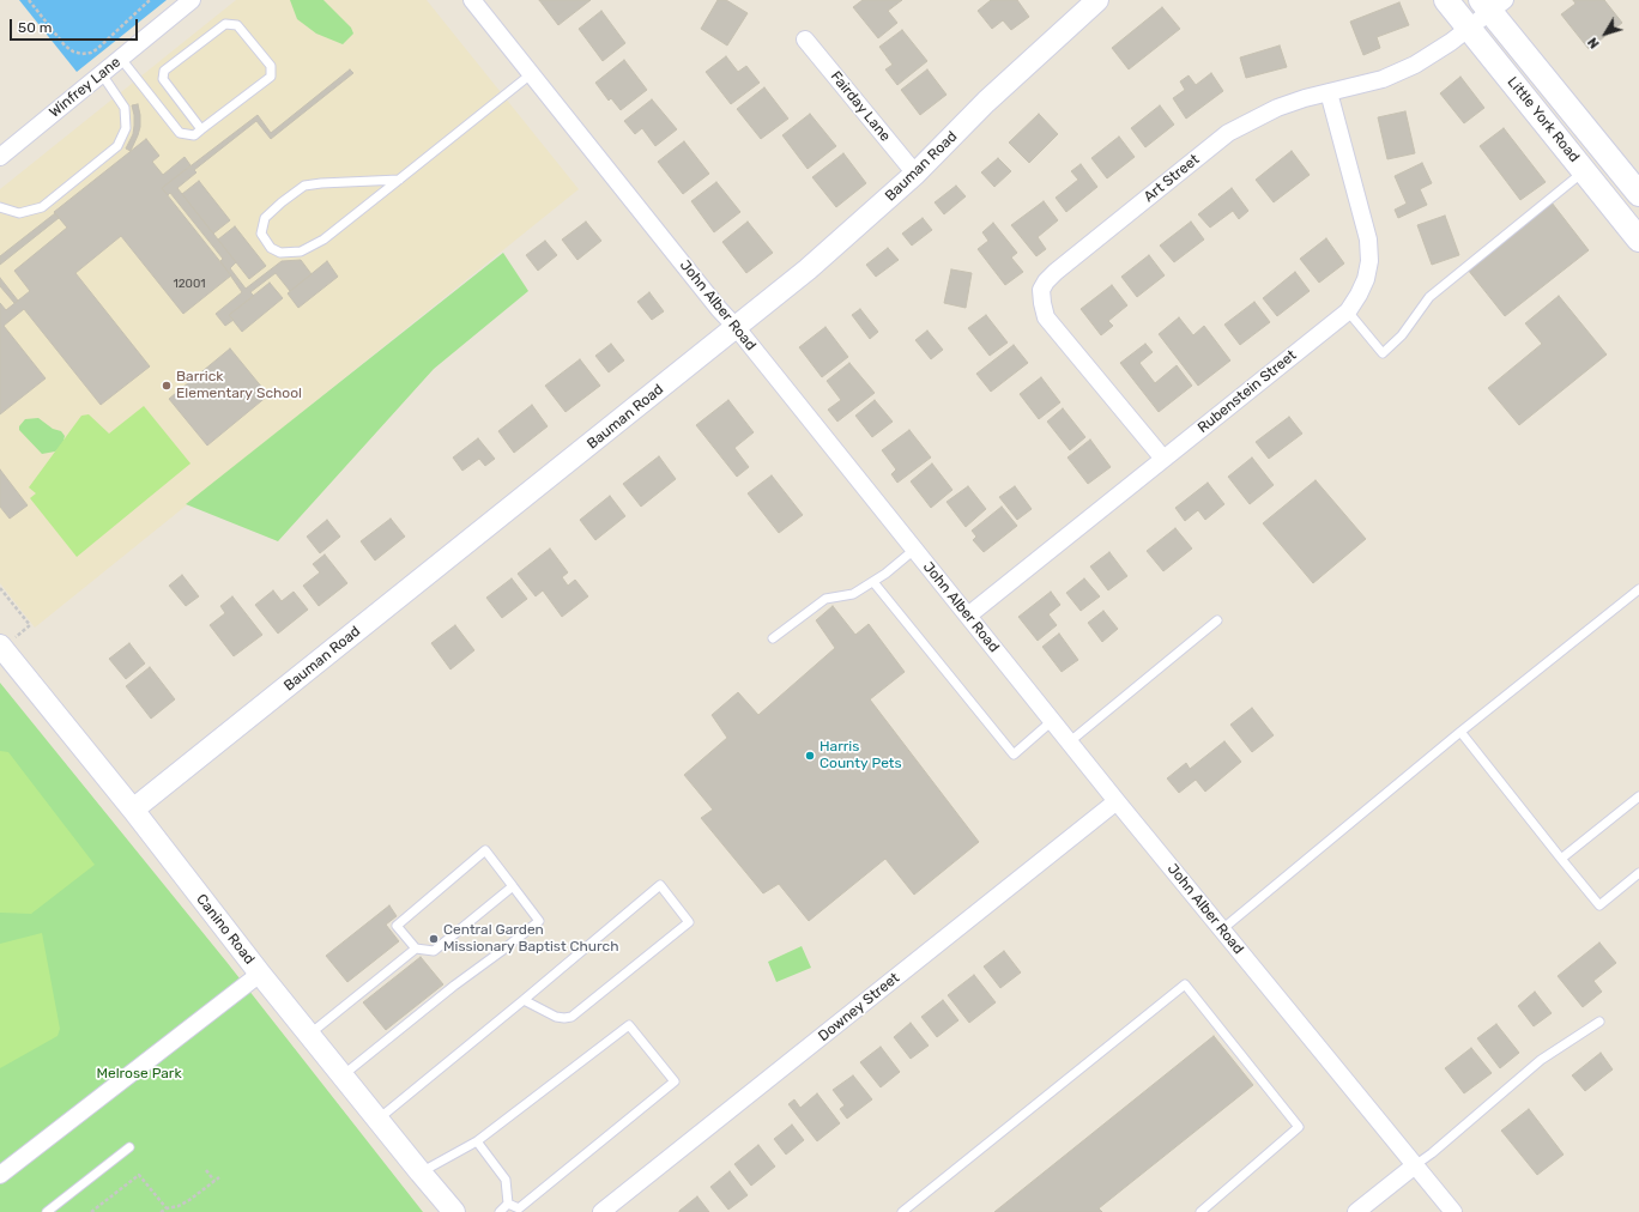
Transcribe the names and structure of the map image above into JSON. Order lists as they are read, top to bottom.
{
  "streets": {
    "main road": ["Little York Road"],
    "street": [
      "Winfrey Lane",
      "Fairday Lane",
      "Bauman Road",
      "Art Street",
      "John Alber Road",
      "Rubenstein Street",
      "Canino Road",
      "Downey Street"
    ]
  },
  "crossings": [
    ["Fairday Lane", "Bauman Road"],
    ["Little York Road", "Art Street"],
    ["Bauman Road", "John Alber Road"],
    ["Bauman Road", "Canino Road"],
    ["Art Street", "Rubenstein Street"],
    ["John Alber Road", "Rubenstein Street"],
    ["John Alber Road", "Downey Street"]
  ],
  "parks": ["Melrose Park"],
  "places": ["Barrick Elementary School", "Harris County Pets", "Central Garden Missionary Baptist Church"],
  "house_numbers": ["12001"],
  "scale_bar": "50 m",
  "north": "bottom left"
}
